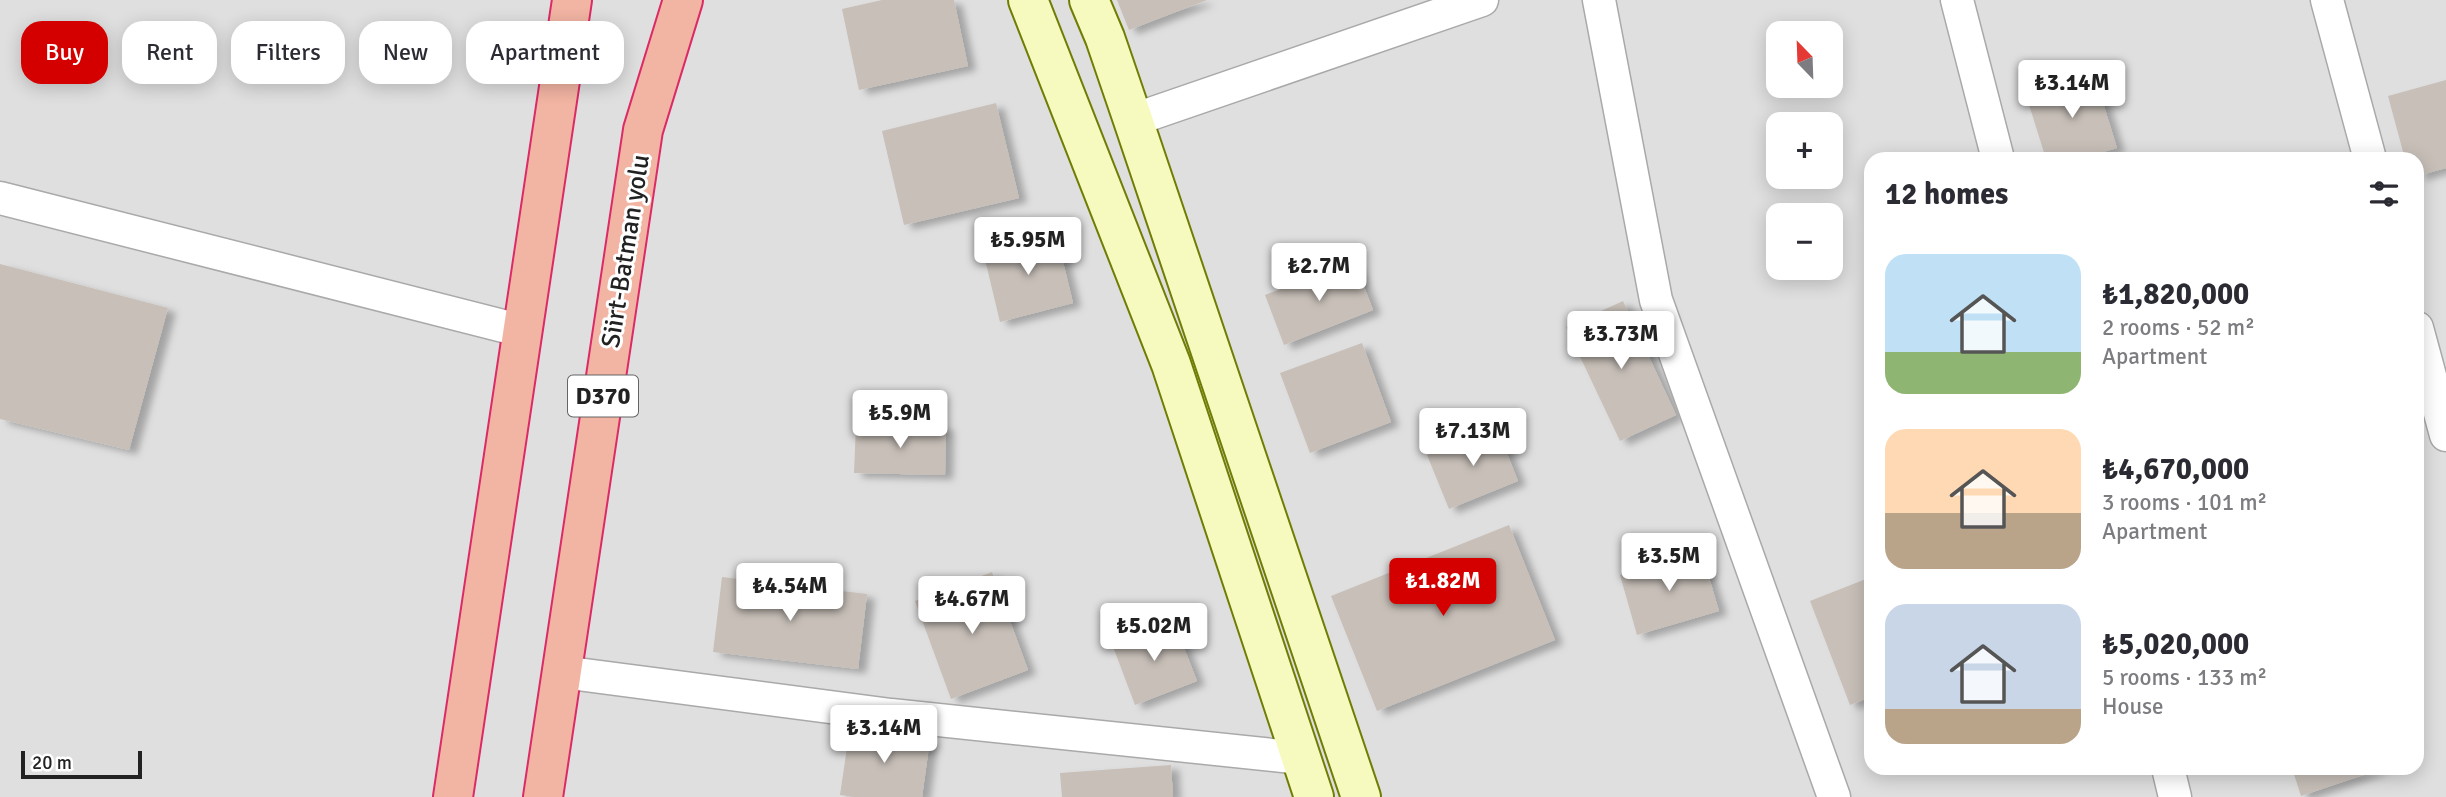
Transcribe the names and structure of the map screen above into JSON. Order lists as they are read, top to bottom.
{
  "streets": {
    "highway": ["Siirt-Batman yolu", "D370"]
  },
  "scale_bar": "20 m",
  "north": "top left",
  "page": {
    "map_buttons": ["+", "−"],
    "chip": [
      "Buy",
      "Rent",
      "Filters",
      "New",
      "Apartment"
    ],
    "price": [
      "₺3.14M",
      "₺5.95M",
      "₺2.7M",
      "₺3.73M",
      "₺5.9M",
      "₺7.13M",
      "₺3.5M",
      "₺1.82M",
      "₺4.54M",
      "₺4.67M",
      "₺5.02M",
      "₺3.14M"
    ],
    "heading": "12 homes",
    "list": [
      {
        "name": "₺1,820,000",
        "note": "2 rooms · 52 m² · Apartment"
      },
      {
        "name": "₺4,670,000",
        "note": "3 rooms · 101 m² · Apartment"
      },
      {
        "name": "₺5,020,000",
        "note": "5 rooms · 133 m² · House"
      }
    ],
    "scale": "20 m"
  }
}
